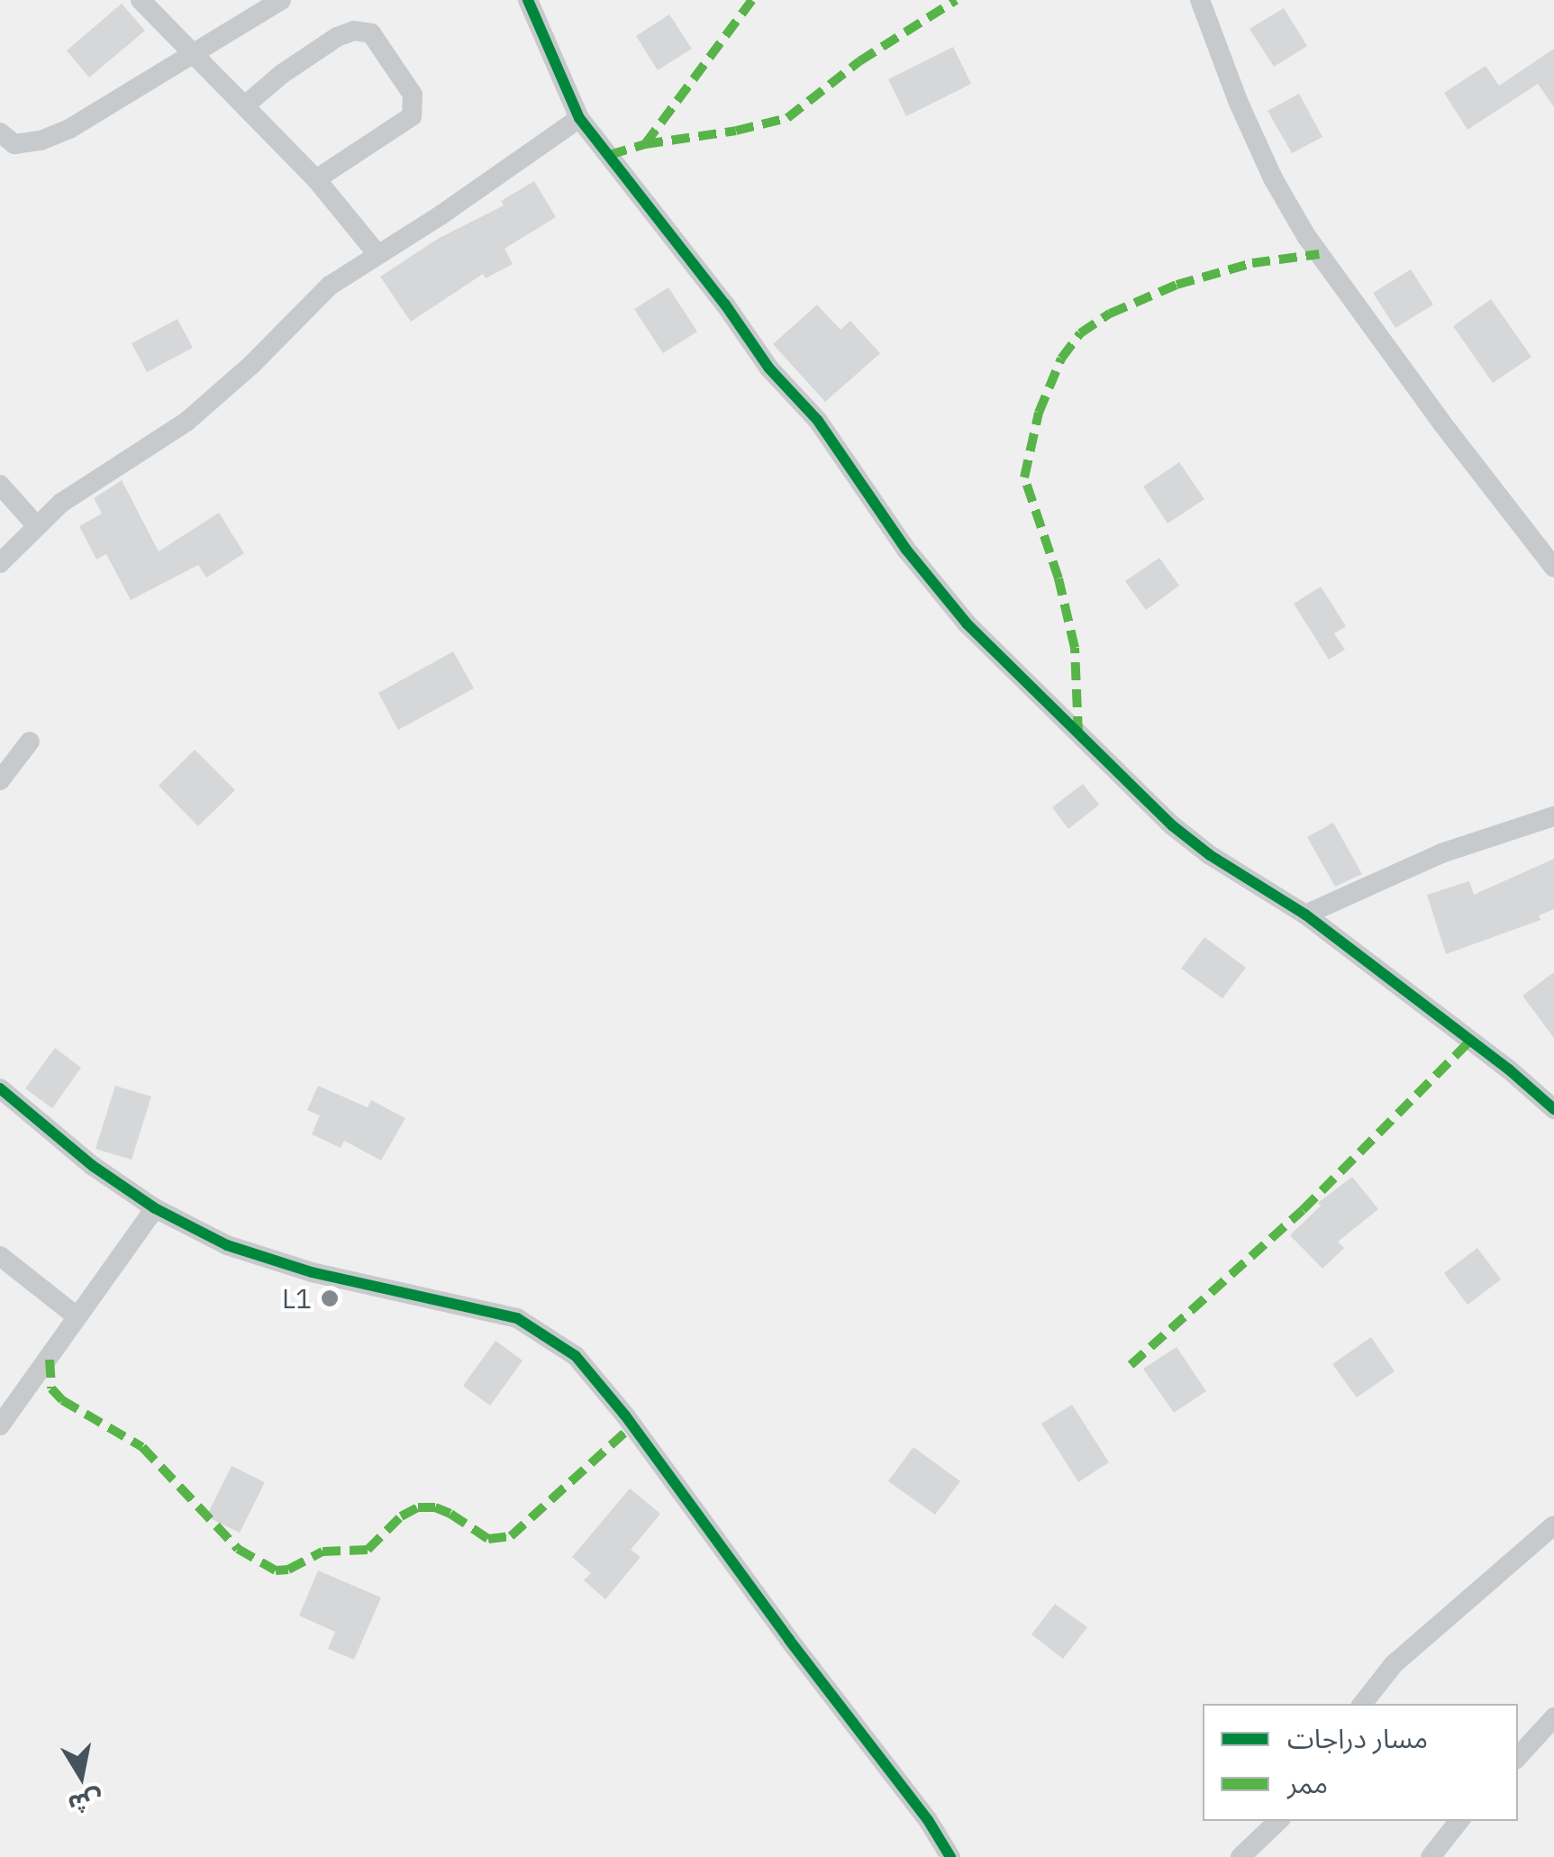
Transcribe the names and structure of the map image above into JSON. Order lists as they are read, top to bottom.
{
  "places": ["L1"],
  "legend": ["مسار دراجات", "ممر"],
  "north": "bottom"
}
